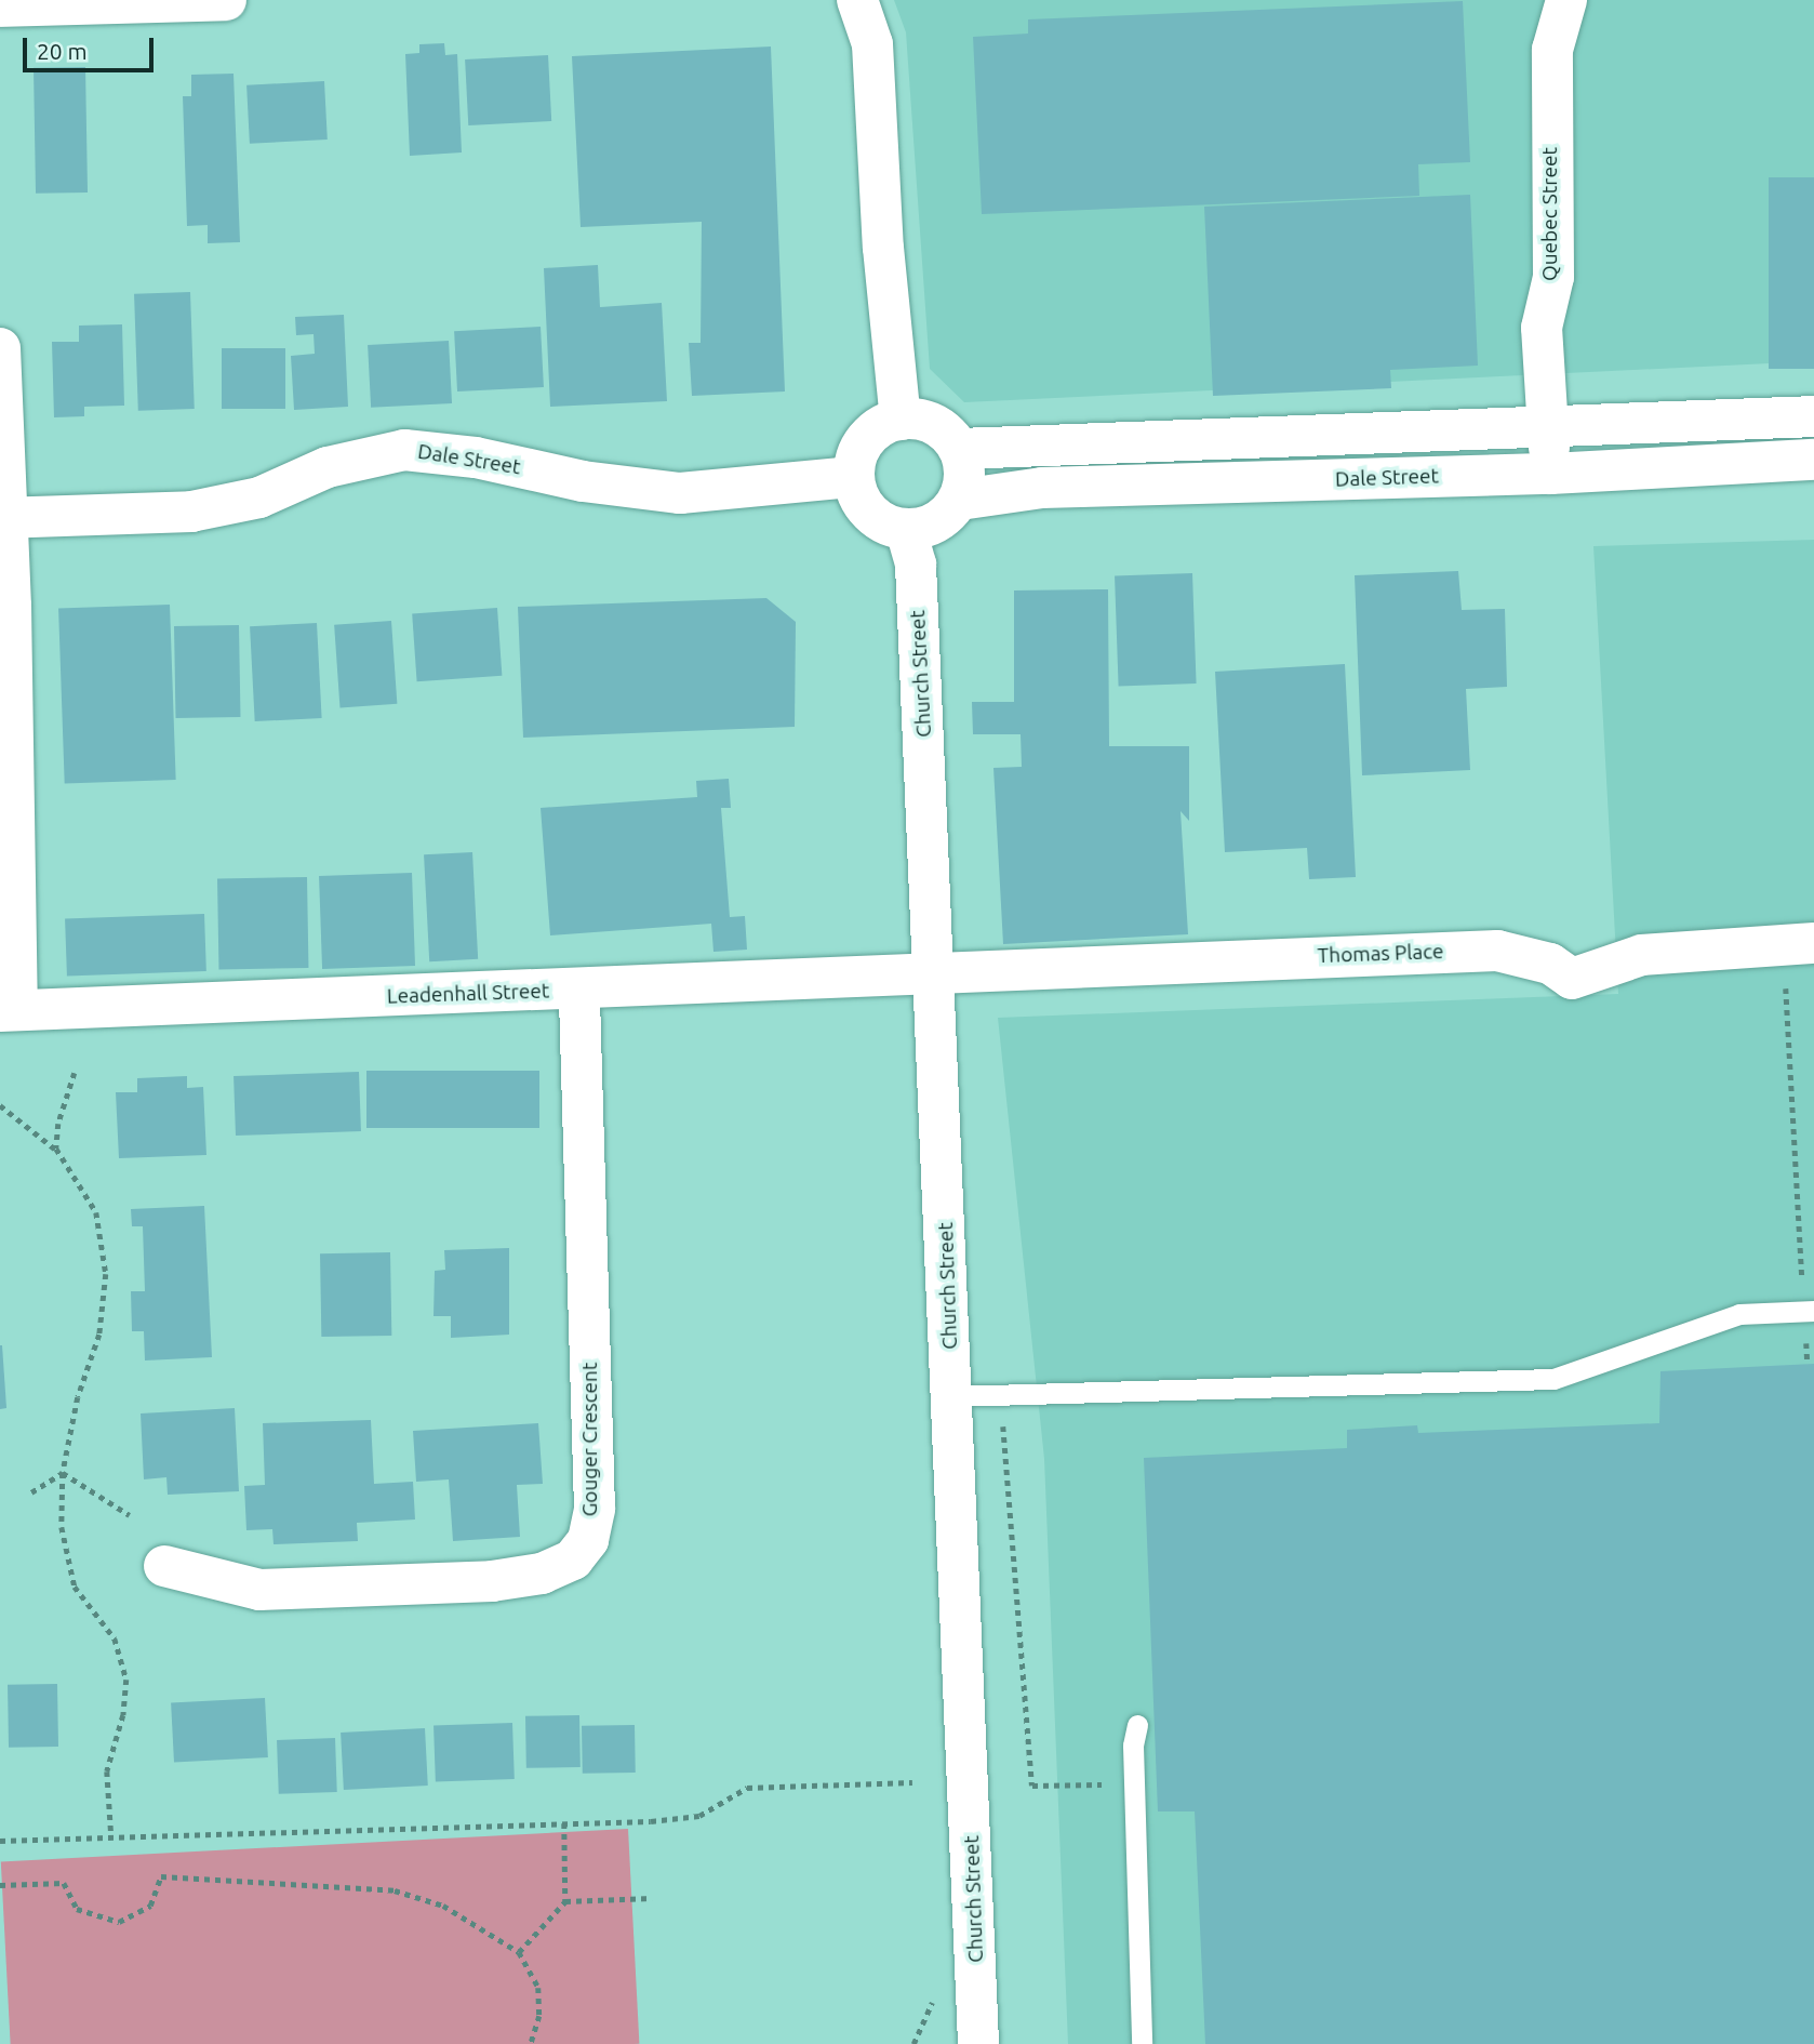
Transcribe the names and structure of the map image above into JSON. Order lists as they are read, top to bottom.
{
  "streets": {
    "street": [
      "Quebec Street",
      "Dale Street",
      "Church Street",
      "Thomas Place",
      "Leadenhall Street",
      "Gouger Crescent"
    ]
  },
  "crossings": [
    ["Quebec Street", "Dale Street"],
    ["Dale Street", "Church Street"],
    ["Church Street", "Thomas Place"],
    ["Church Street", "Leadenhall Street"],
    ["Thomas Place", "Leadenhall Street"],
    ["Leadenhall Street", "Gouger Crescent"]
  ],
  "scale_bar": "20 m"
}
